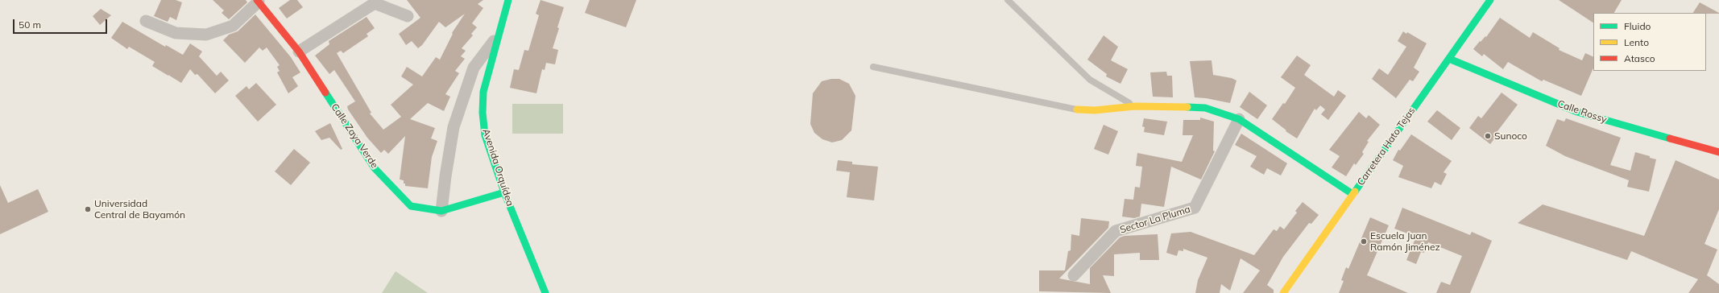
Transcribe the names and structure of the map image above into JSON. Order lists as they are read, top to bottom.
{
  "streets": {
    "street": [
      "Calle Rossy",
      "Calle Zaya Verde",
      "Carretera Hato Tejas",
      "Avenida Orquídea",
      "Sector La Pluma"
    ]
  },
  "crossings": [
    ["Calle Rossy", "Carretera Hato Tejas"],
    ["Calle Zaya Verde", "Avenida Orquídea"]
  ],
  "places": ["Sunoco", "Universidad Central de Bayamón", "Escuela Juan Ramón Jiménez"],
  "legend": ["Fluido", "Lento", "Atasco"],
  "scale_bar": "50 m"
}
